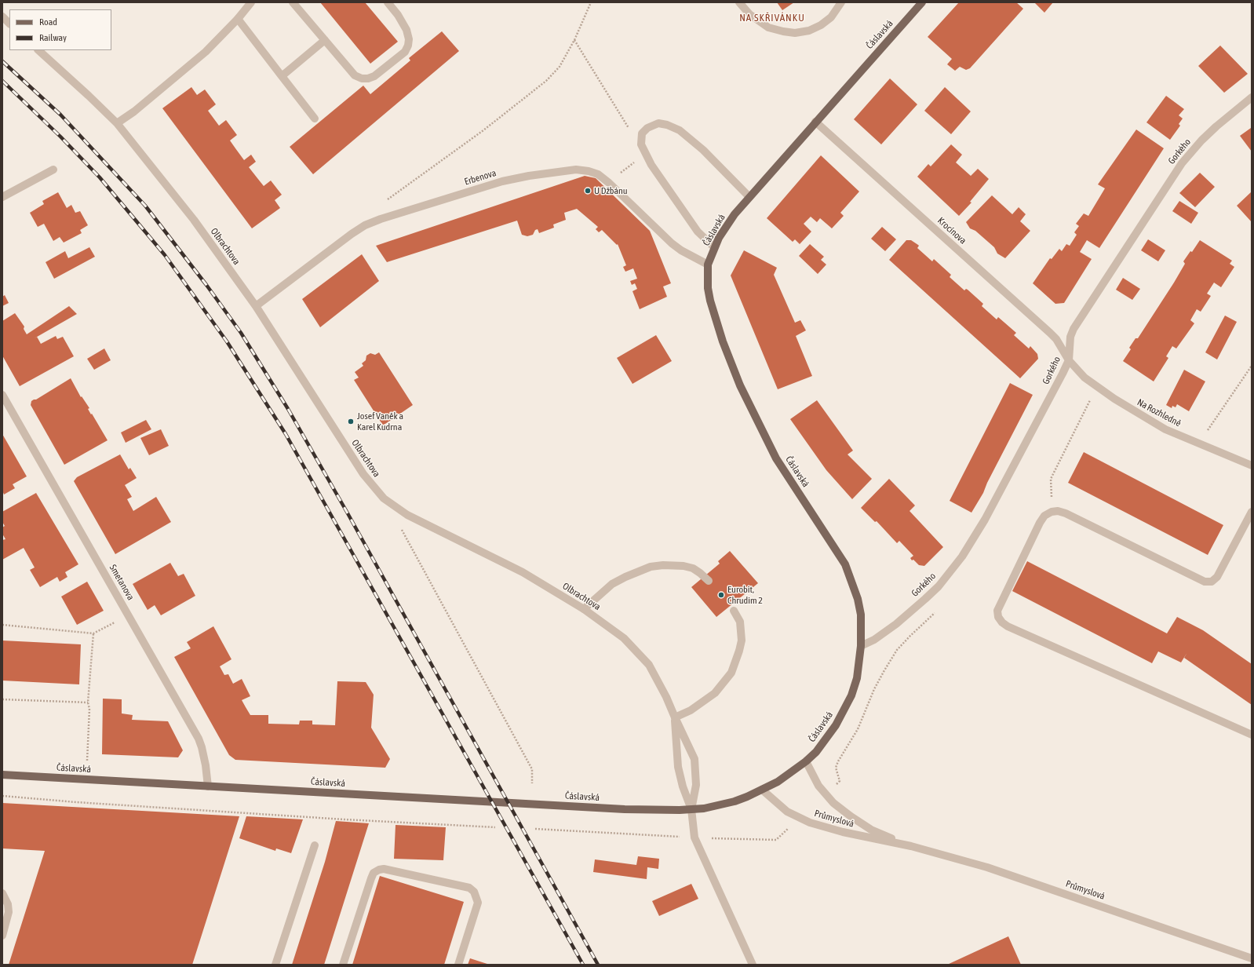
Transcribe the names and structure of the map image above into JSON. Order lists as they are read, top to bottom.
{
  "streets": {
    "main road": ["Čáslavská"],
    "street": [
      "Gorkého",
      "Erbenova",
      "Krocínova",
      "Olbrachtova",
      "Na Rozhledně",
      "Smetanova",
      "Průmyslová"
    ]
  },
  "crossings": [
    ["Čáslavská", "Gorkého"],
    ["Čáslavská", "Erbenova"],
    ["Čáslavská", "Krocínova"],
    ["Čáslavská", "Olbrachtova"],
    ["Čáslavská", "Smetanova"],
    ["Čáslavská", "Průmyslová"],
    ["Gorkého", "Krocínova"],
    ["Gorkého", "Na Rozhledně"],
    ["Erbenova", "Olbrachtova"],
    ["Krocínova", "Na Rozhledně"]
  ],
  "districts": ["NA SKŘIVÁNKU"],
  "places": ["U Džbánu", "Josef Vaněk a Karel Kudrna", "Eurobit, Chrudim 2"],
  "legend": ["Road", "Railway"]
}
